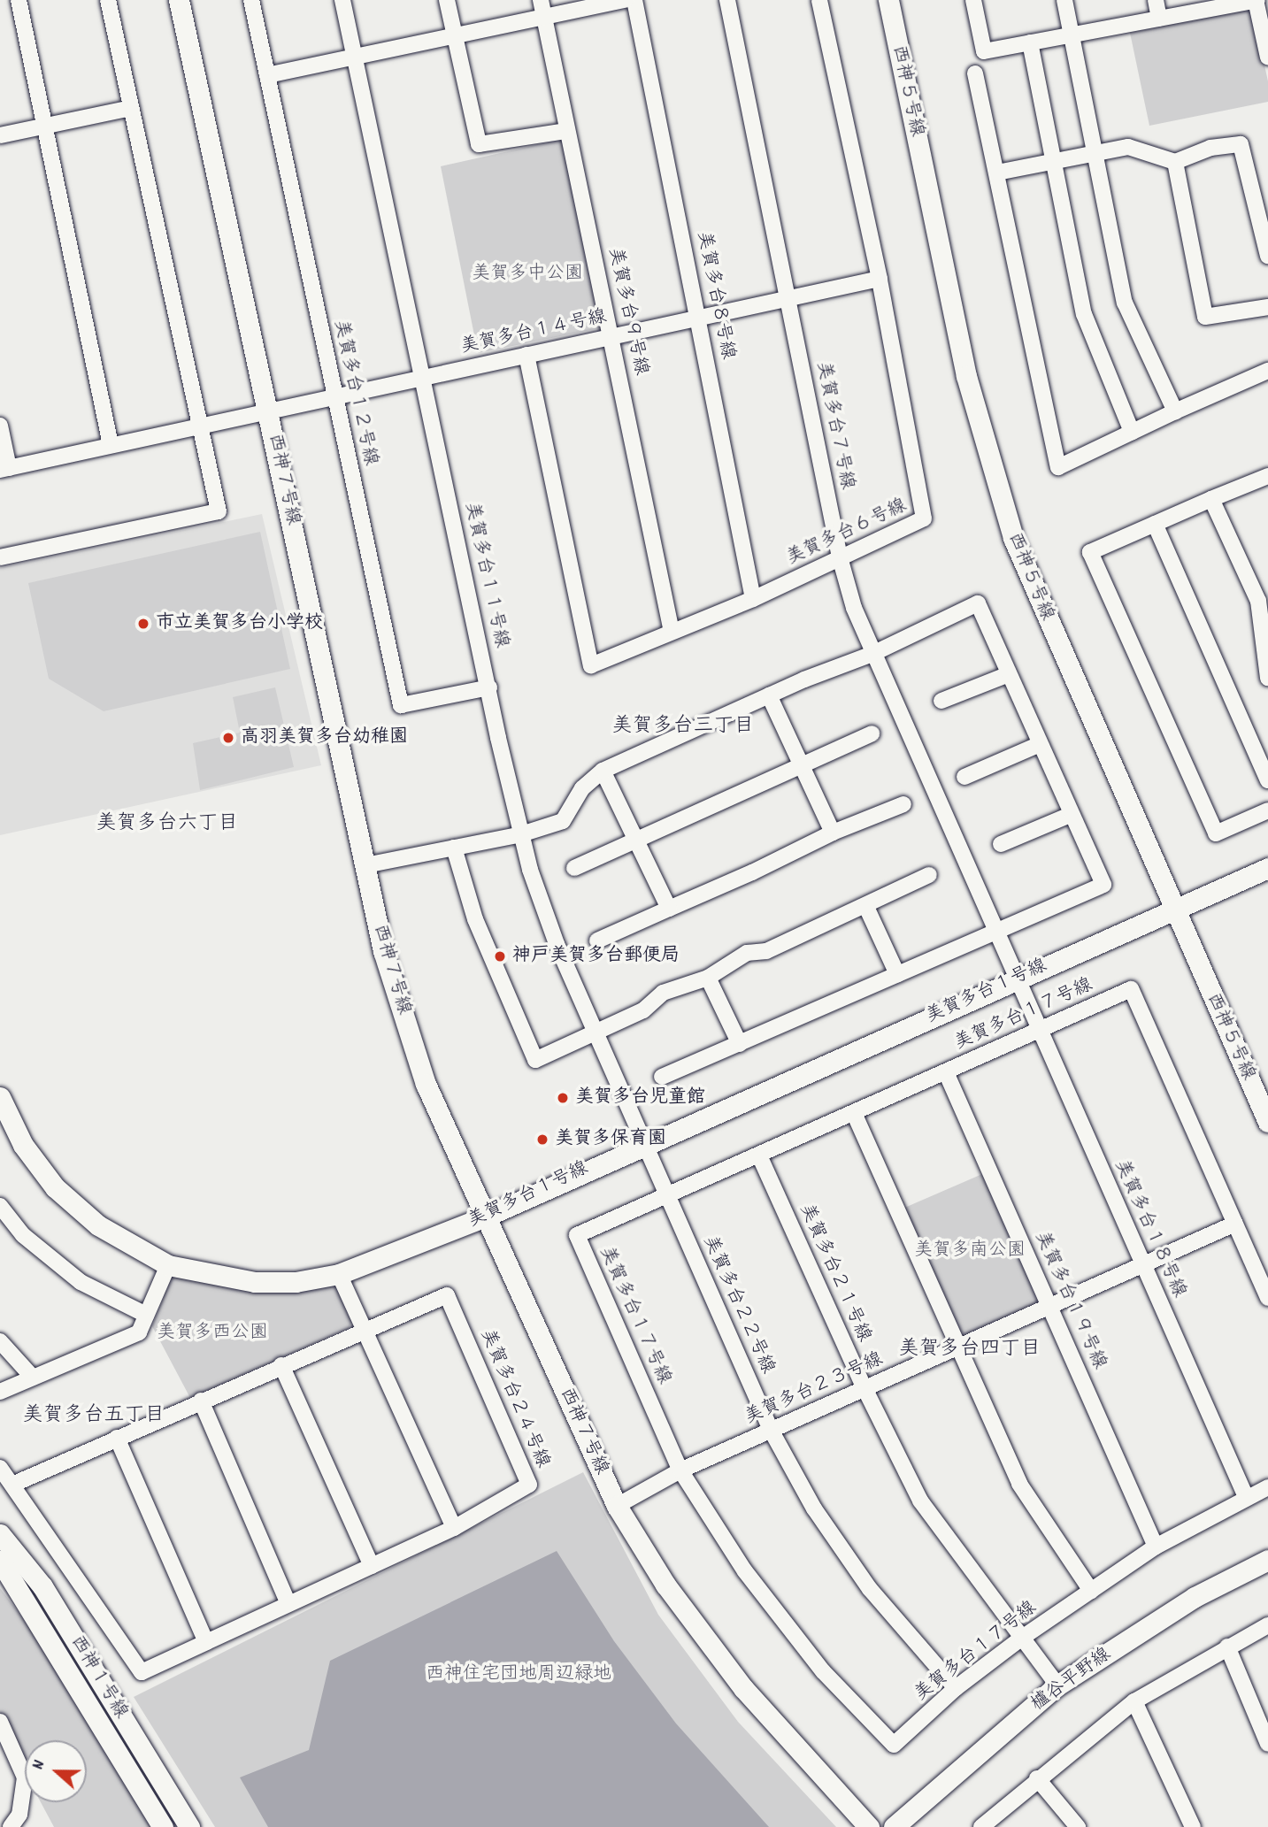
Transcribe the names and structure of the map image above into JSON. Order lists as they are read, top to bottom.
{
  "streets": {
    "street": [
      "西神５号線",
      "美賀多台８号線",
      "美賀多台９号線",
      "美賀多台１４号線",
      "美賀多台１２号線",
      "美賀多台７号線",
      "西神７号線",
      "美賀多台６号線",
      "美賀多台１１号線",
      "美賀多台１号線",
      "美賀多台１７号線",
      "美賀多台１８号線",
      "美賀多台２１号線",
      "美賀多台１９号線",
      "美賀多台２２号線",
      "美賀多台２３号線",
      "美賀多台２４号線",
      "西神１号線",
      "櫨谷平野線"
    ]
  },
  "crossings": [
    ["西神５号線", "美賀多台１号線"],
    ["美賀多台８号線", "美賀多台１４号線"],
    ["美賀多台８号線", "美賀多台６号線"],
    ["美賀多台９号線", "美賀多台１４号線"],
    ["美賀多台９号線", "美賀多台６号線"],
    ["美賀多台１４号線", "美賀多台１２号線"],
    ["美賀多台１４号線", "美賀多台７号線"],
    ["美賀多台１４号線", "西神７号線"],
    ["美賀多台１４号線", "美賀多台６号線"],
    ["美賀多台１４号線", "美賀多台１１号線"],
    ["美賀多台１２号線", "美賀多台１１号線"],
    ["美賀多台７号線", "美賀多台６号線"],
    ["美賀多台７号線", "美賀多台１号線"],
    ["美賀多台７号線", "美賀多台１８号線"],
    ["西神７号線", "美賀多台１号線"],
    ["西神７号線", "美賀多台２３号線"],
    ["美賀多台１１号線", "美賀多台１号線"],
    ["美賀多台１１号線", "美賀多台２２号線"],
    ["美賀多台１号線", "美賀多台１８号線"],
    ["美賀多台１号線", "美賀多台２２号線"],
    ["美賀多台１７号線", "美賀多台１８号線"],
    ["美賀多台１７号線", "美賀多台２１号線"],
    ["美賀多台１７号線", "美賀多台１９号線"],
    ["美賀多台１７号線", "美賀多台２２号線"],
    ["美賀多台１７号線", "美賀多台２３号線"],
    ["美賀多台１８号線", "美賀多台２３号線"],
    ["美賀多台２１号線", "美賀多台２３号線"],
    ["美賀多台２１号線", "櫨谷平野線"],
    ["美賀多台１９号線", "美賀多台２３号線"],
    ["美賀多台２２号線", "美賀多台２３号線"]
  ],
  "districts": [
    "美賀多台三丁目",
    "美賀多台六丁目",
    "美賀多台四丁目",
    "美賀多台五丁目"
  ],
  "parks": [
    "美賀多中公園",
    "美賀多南公園",
    "美賀多西公園",
    "西神住宅団地周辺緑地"
  ],
  "places": [
    "市立美賀多台小学校",
    "高羽美賀多台幼稚園",
    "神戸美賀多台郵便局",
    "美賀多台児童館",
    "美賀多保育園"
  ],
  "north": "left"
}
